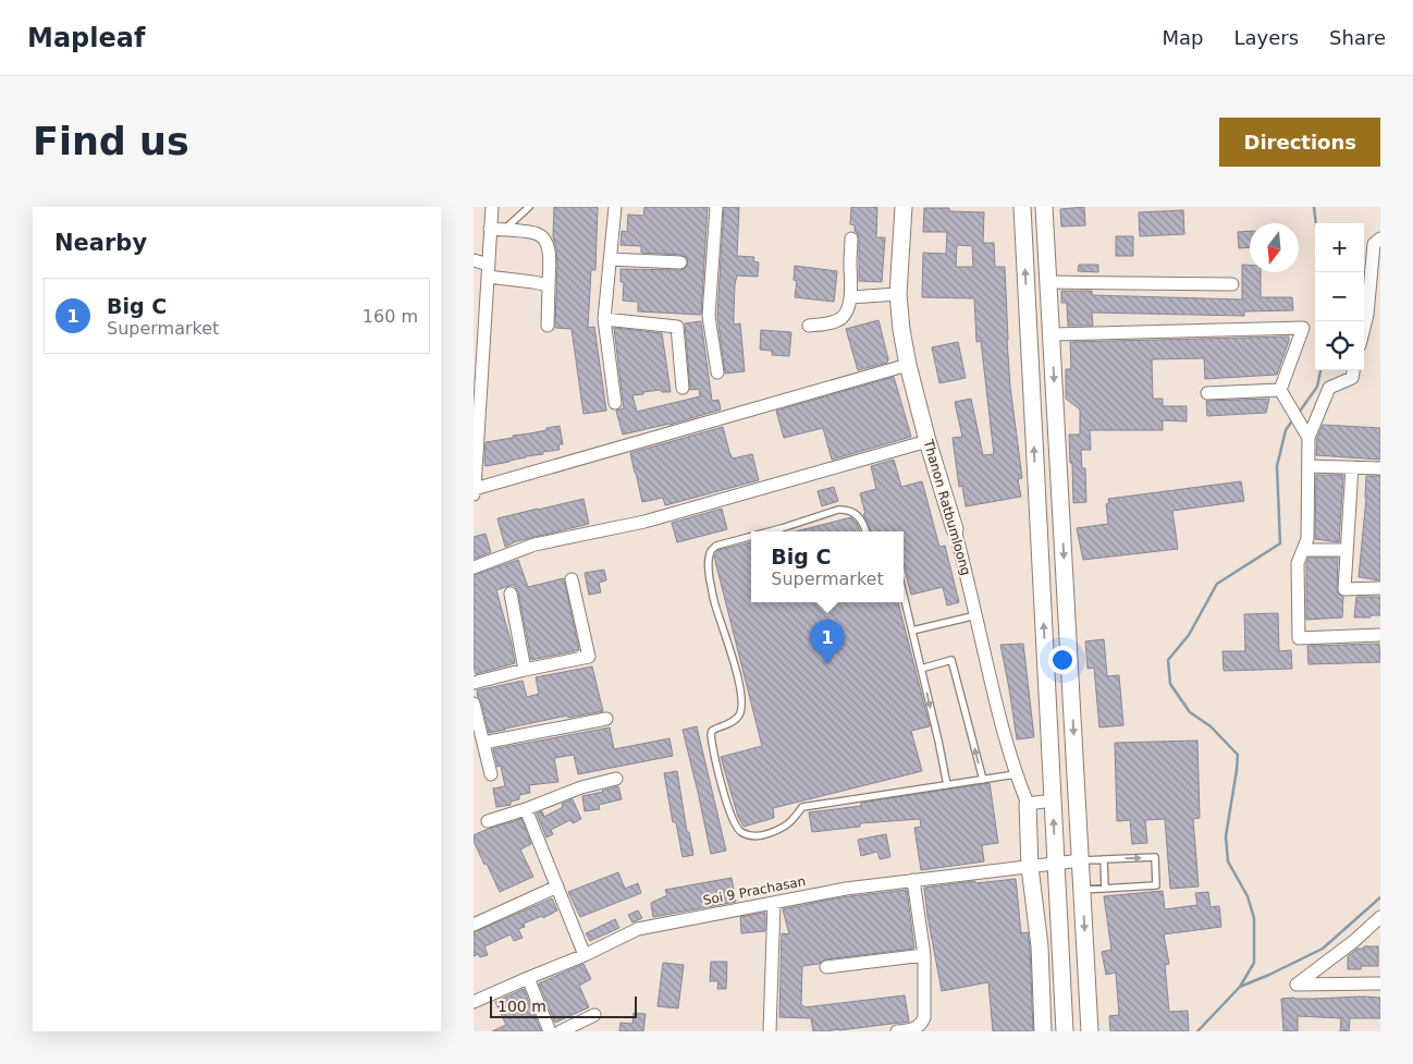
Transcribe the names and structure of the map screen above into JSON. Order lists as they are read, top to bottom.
{
  "streets": {
    "main road": ["Thanon Ratbumloong"],
    "street": ["Soi 9 Prachasan"]
  },
  "scale_bar": "100 m",
  "north": "bottom",
  "page": {
    "header": "Mapleaf",
    "nav": ["Map", "Layers", "Share"],
    "buttons": "Directions",
    "title": "Find us",
    "heading": "Nearby",
    "map_buttons": ["+", "−"],
    "list": [
      {
        "mark": "1",
        "name": "Big C",
        "note": "Supermarket",
        "value": "160 m"
      }
    ],
    "popup": ["Big C", "Supermarket"],
    "pins": "1",
    "scale": "100 m"
  }
}
